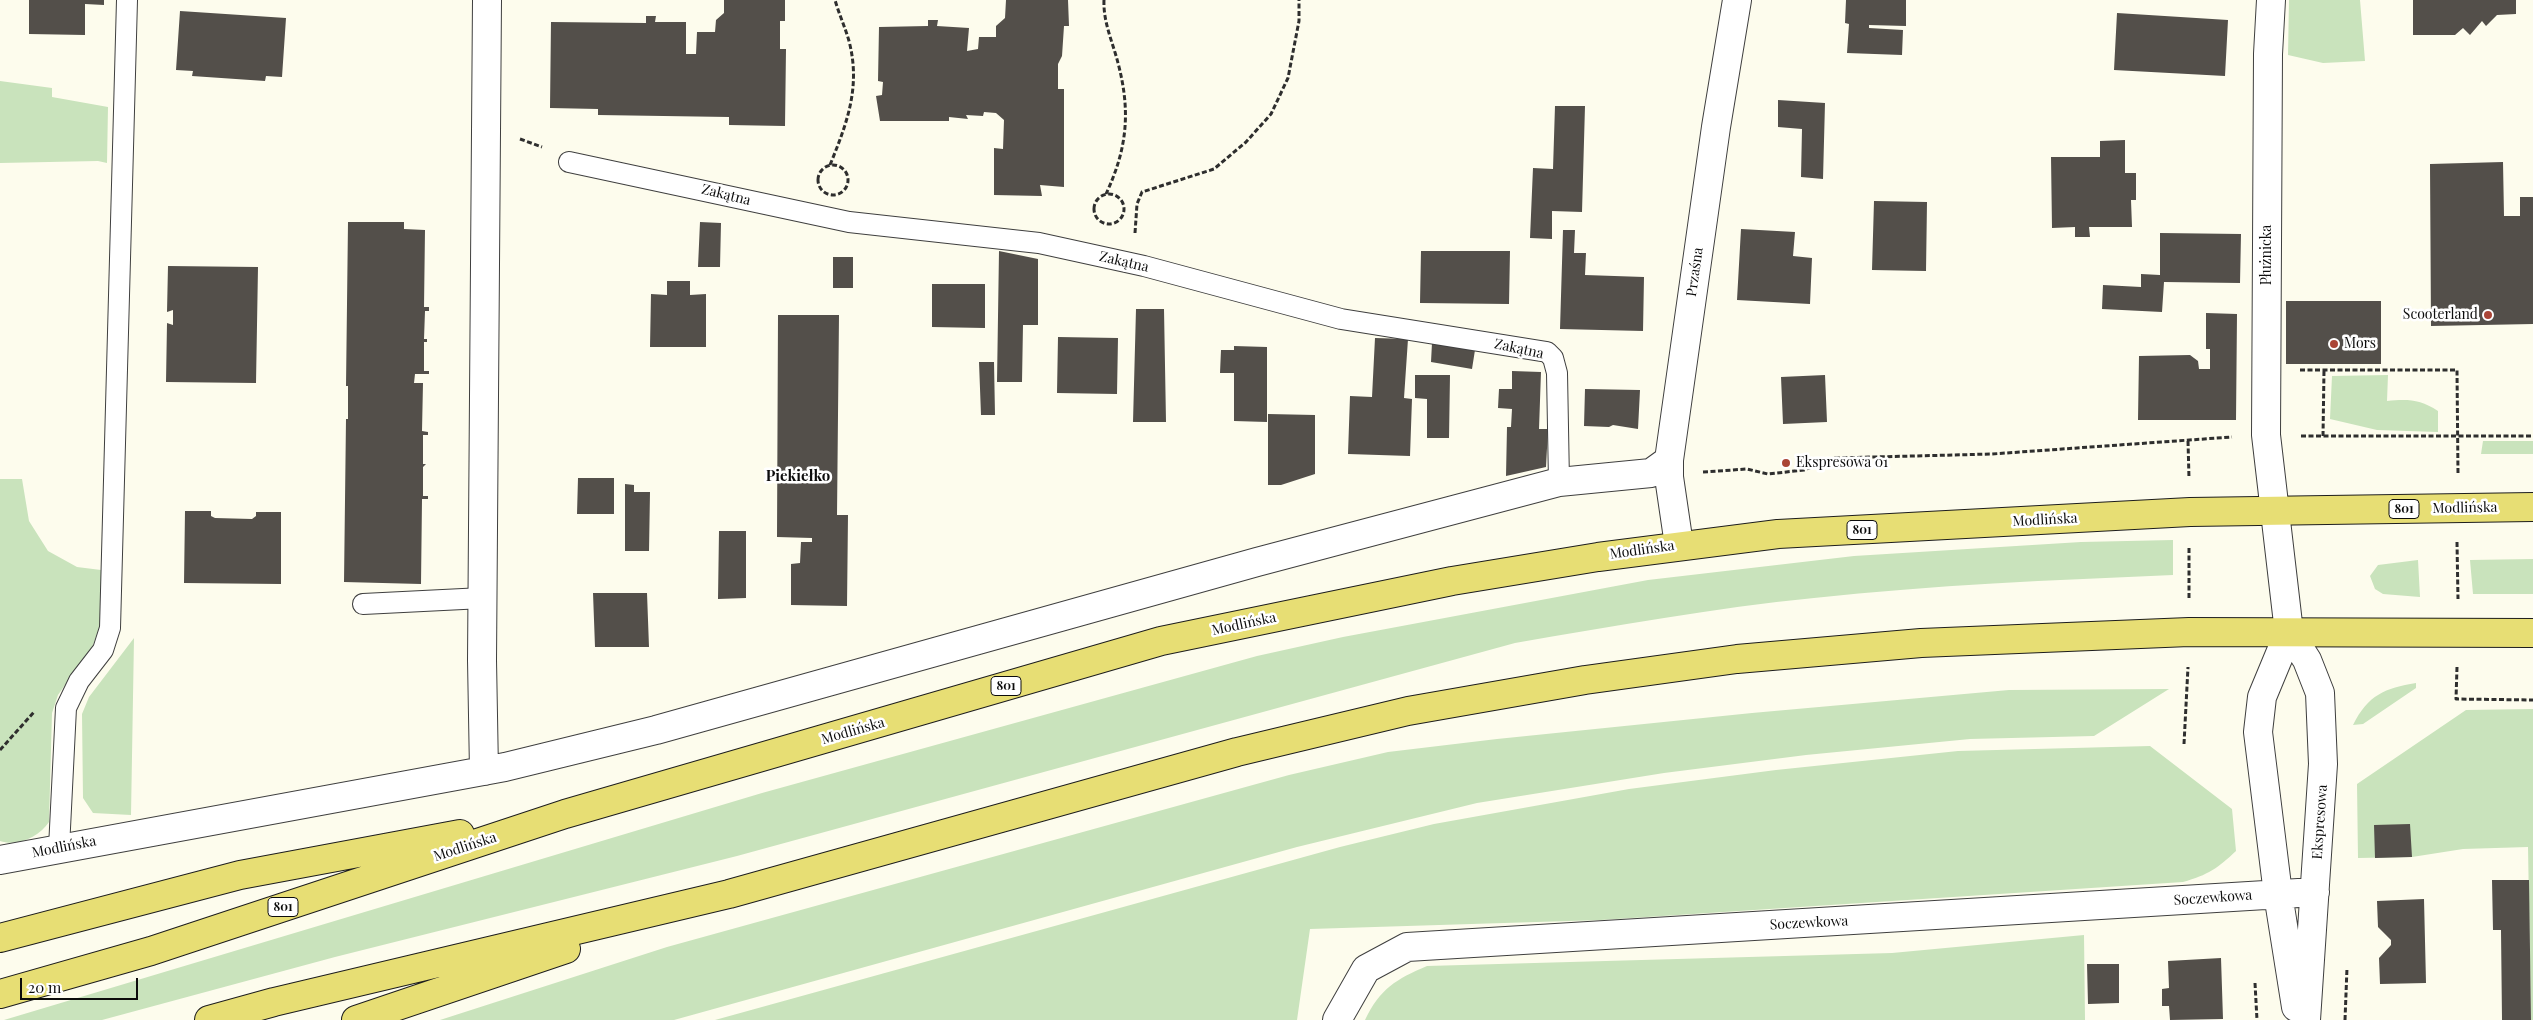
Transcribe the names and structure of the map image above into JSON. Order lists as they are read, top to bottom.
{
  "streets": {
    "main road": ["Modlińska", "801"],
    "street": [
      "Płużnicka",
      "Przaśna",
      "Ekspresowa",
      "Soczewkowa"
    ],
    "lane": ["Zakątna"]
  },
  "crossings": [
    ["Zakątna", "Modlińska"],
    ["Płużnicka", "Modlińska"],
    ["Płużnicka", "Ekspresowa"],
    ["Przaśna", "Modlińska"],
    ["Modlińska", "Ekspresowa"],
    ["Ekspresowa", "Soczewkowa"]
  ],
  "districts": ["Piekiełko"],
  "places": ["Scooterland", "Mors", "Ekspresowa 01"],
  "scale_bar": "20 m"
}
